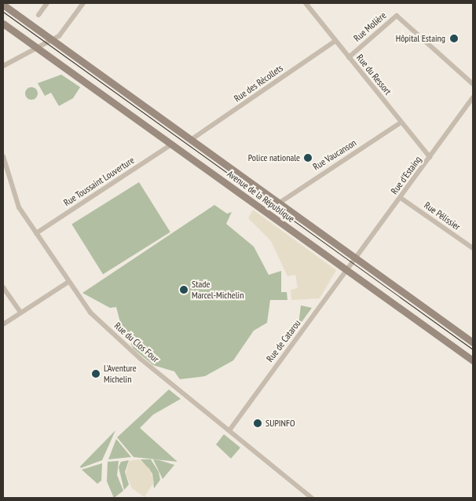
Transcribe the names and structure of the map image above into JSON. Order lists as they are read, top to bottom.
{
  "streets": {
    "main road": ["Avenue de la République"],
    "street": [
      "Rue Molière",
      "Rue du Ressort",
      "Rue des Récollets",
      "Rue Vaucanson",
      "Rue d'Estaing",
      "Rue Toussaint Louverture",
      "Rue Pélissier",
      "Rue de Catarou",
      "Rue du Clos Four"
    ]
  },
  "crossings": [
    ["Rue Molière", "Rue du Ressort"],
    ["Rue du Ressort", "Rue des Récollets"],
    ["Rue du Ressort", "Rue Vaucanson"],
    ["Rue du Ressort", "Rue d'Estaing"],
    ["Rue des Récollets", "Avenue de la République"],
    ["Rue Vaucanson", "Avenue de la République"],
    ["Rue d'Estaing", "Avenue de la République"],
    ["Rue d'Estaing", "Rue Pélissier"],
    ["Rue d'Estaing", "Rue de Catarou"],
    ["Rue Toussaint Louverture", "Avenue de la République"],
    ["Rue Toussaint Louverture", "Rue du Clos Four"],
    ["Avenue de la République", "Rue de Catarou"],
    ["Rue de Catarou", "Rue du Clos Four"]
  ],
  "places": [
    "Hôpital Estaing",
    "Police nationale",
    "Stade Marcel-Michelin",
    "L'Aventure Michelin",
    "SUPINFO"
  ]
}
